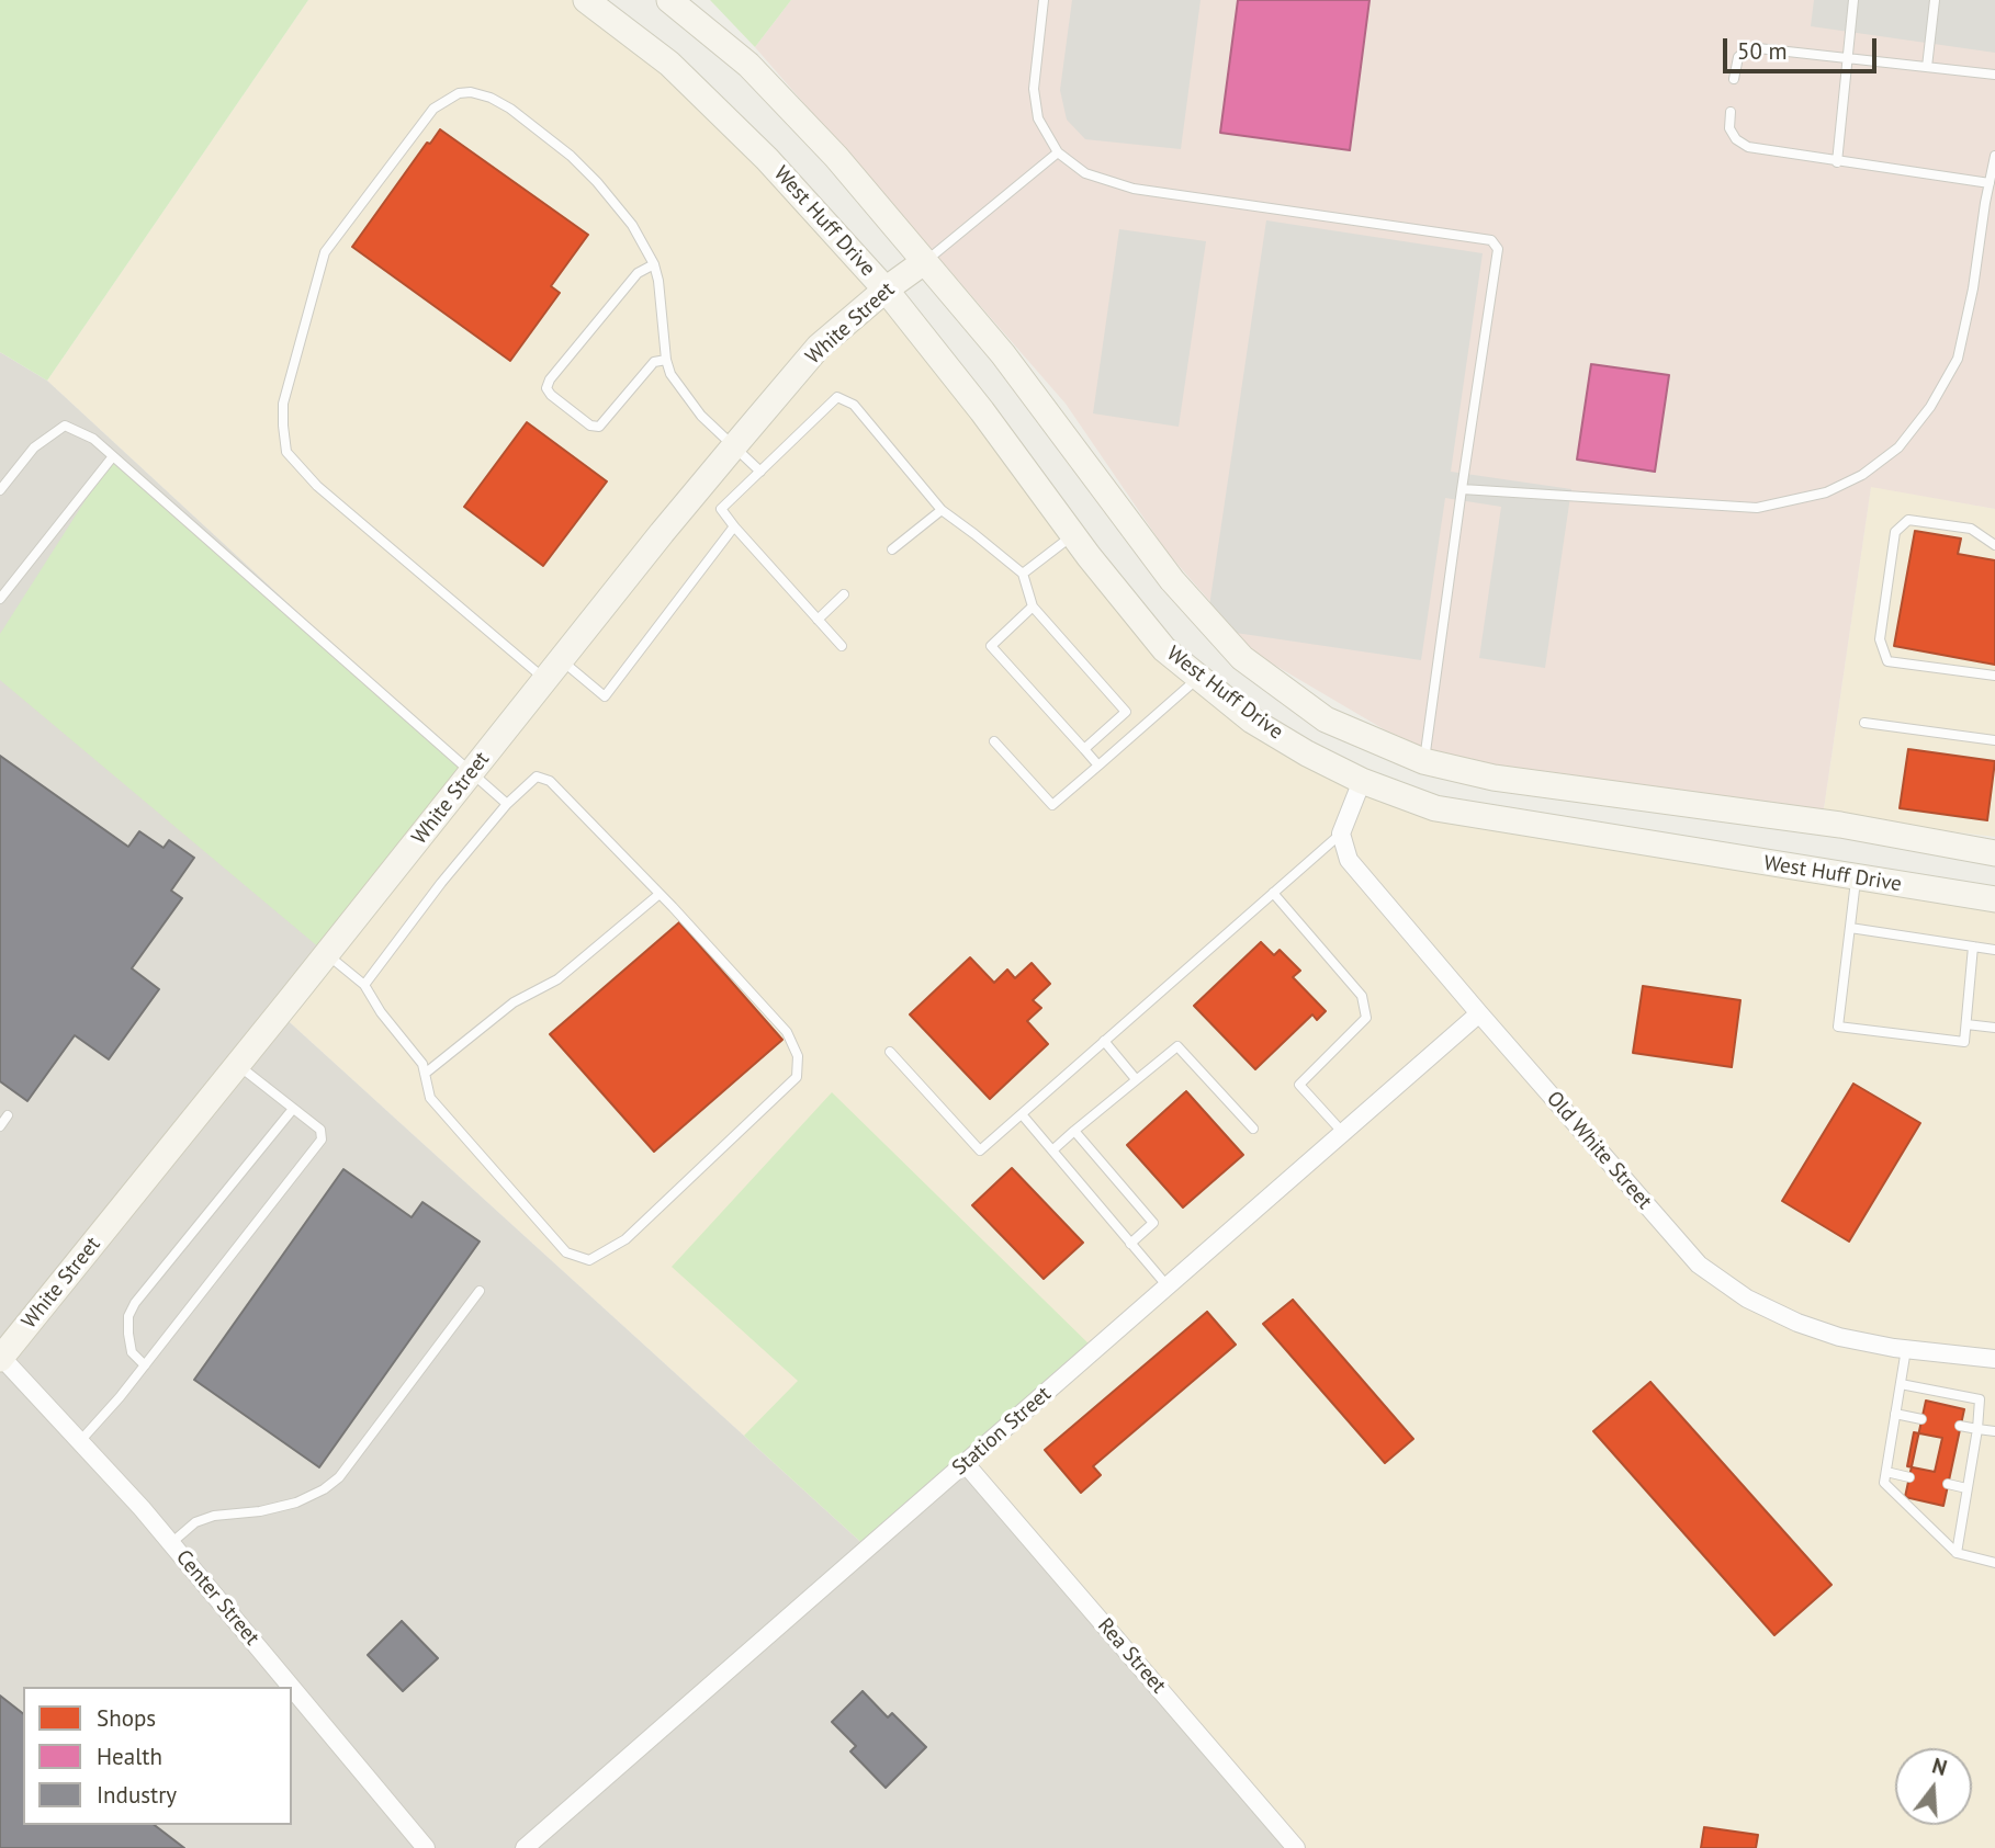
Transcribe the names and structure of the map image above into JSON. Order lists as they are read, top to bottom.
{
  "streets": {
    "street": [
      "West Huff Drive",
      "White Street",
      "Old White Street",
      "Station Street",
      "Center Street",
      "Rea Street"
    ]
  },
  "crossings": [
    ["West Huff Drive", "White Street"],
    ["White Street", "Center Street"],
    ["Old White Street", "Station Street"],
    ["Station Street", "Rea Street"]
  ],
  "legend": ["Shops", "Health", "Industry"],
  "scale_bar": "50 m",
  "north": "top"
}
